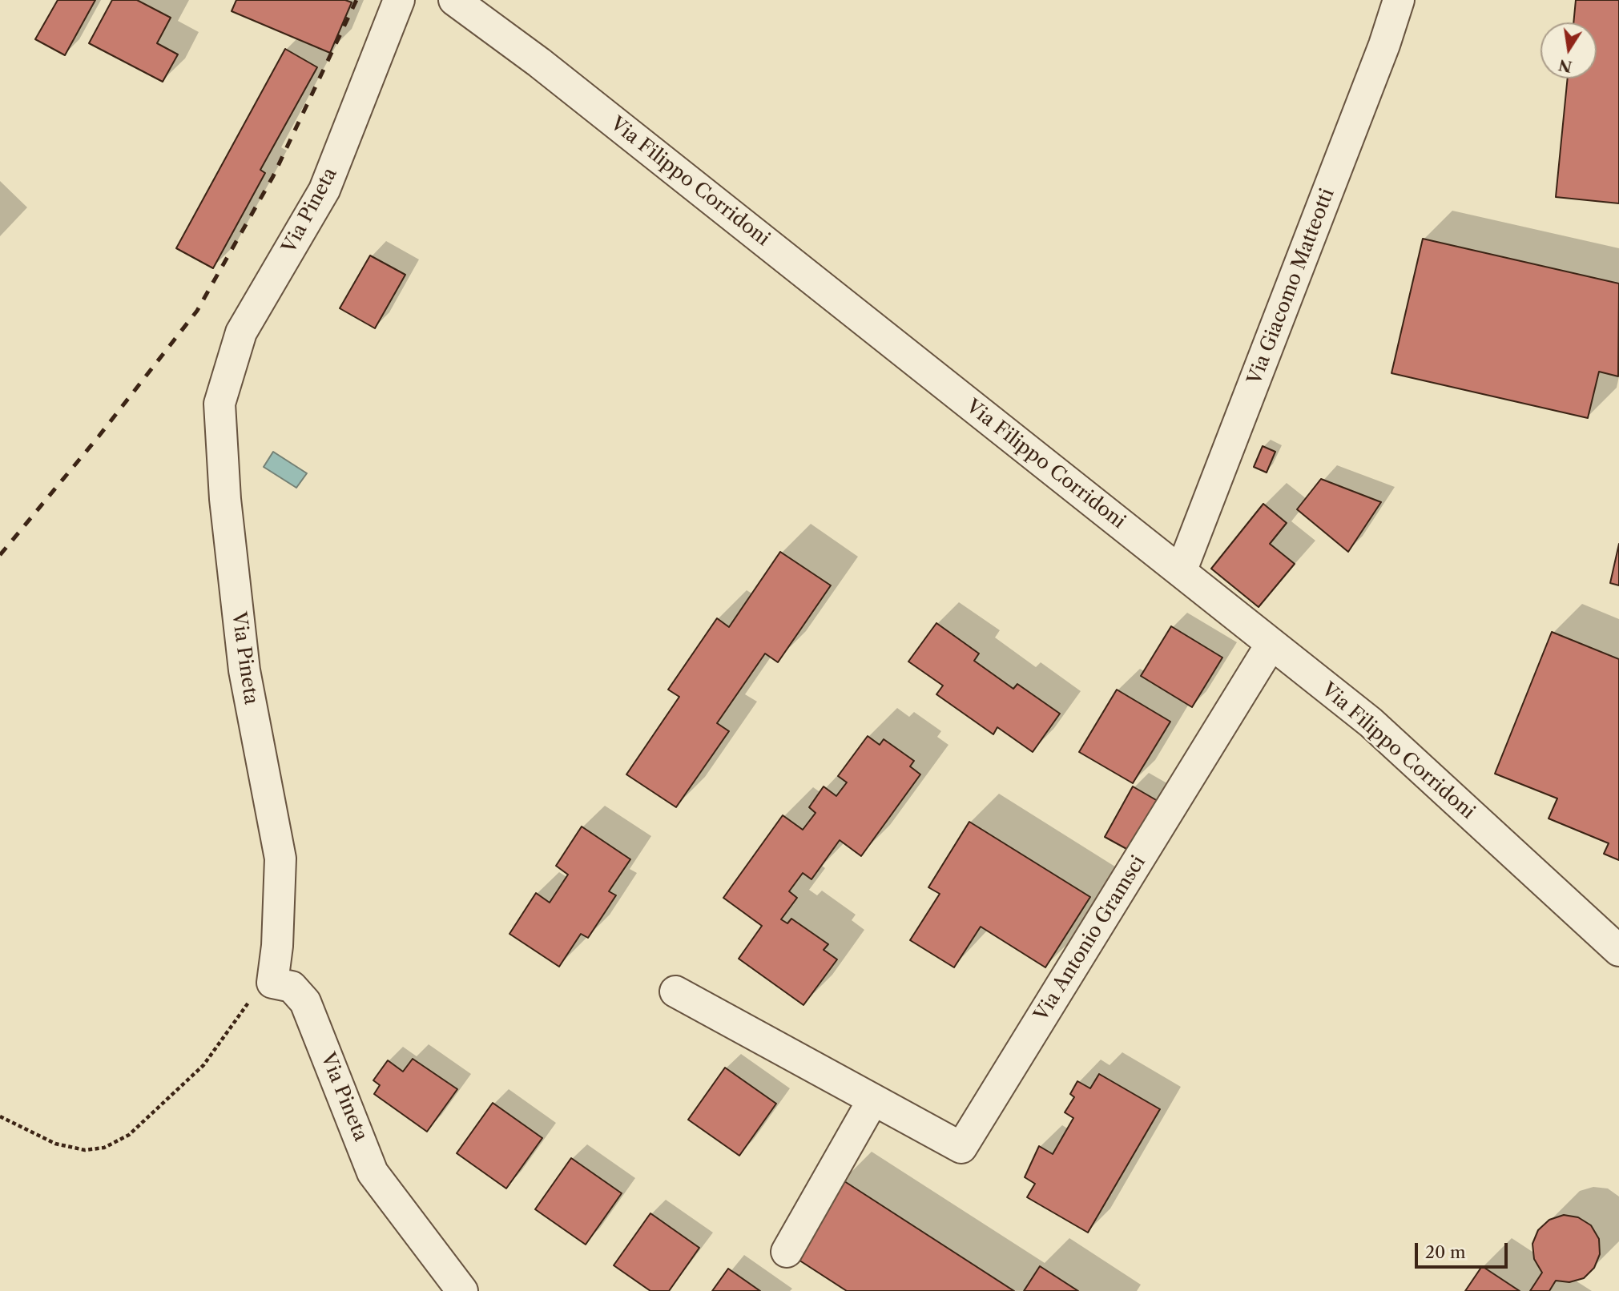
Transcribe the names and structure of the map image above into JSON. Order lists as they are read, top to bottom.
{
  "streets": {
    "street": [
      "Via Filippo Corridoni",
      "Via Pineta",
      "Via Giacomo Matteotti",
      "Via Antonio Gramsci"
    ]
  },
  "crossings": [
    ["Via Filippo Corridoni", "Via Giacomo Matteotti"],
    ["Via Filippo Corridoni", "Via Antonio Gramsci"]
  ],
  "scale_bar": "20 m",
  "north": "bottom"
}
